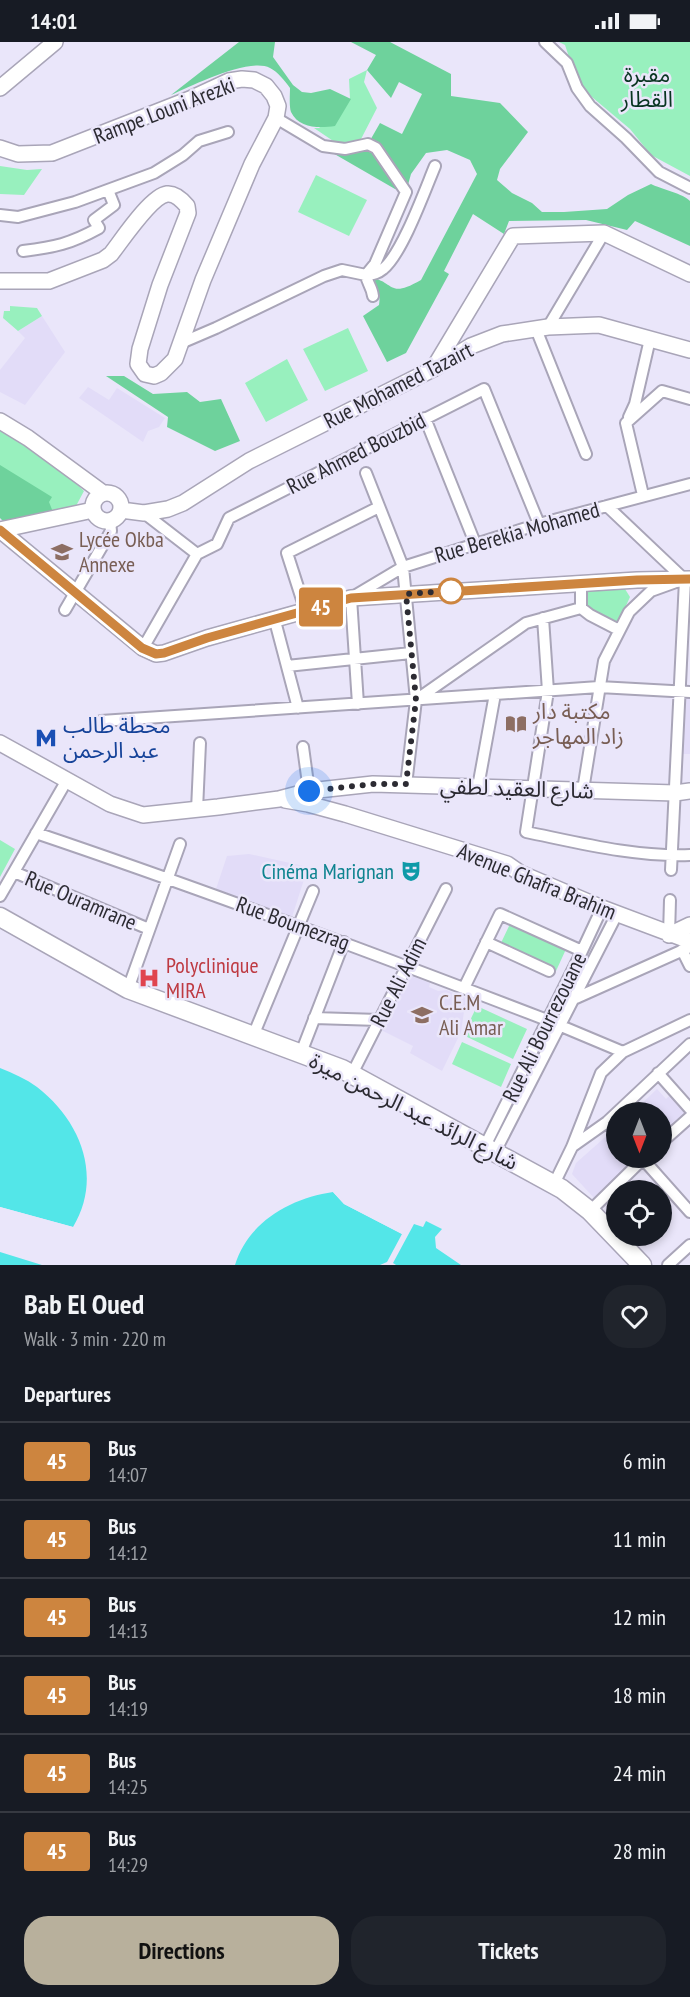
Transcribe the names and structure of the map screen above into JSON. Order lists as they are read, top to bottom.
{
  "streets": {
    "main road": ["شارع الرائد عبد الرحمن ميرة"],
    "street": [
      "Rampe Louni Arezki",
      "Rue Mohamed Tazairt",
      "Rue Ahmed Bouzbid",
      "Rue Berekia Mohamed",
      "شارع العقيد لطفي",
      "Avenue Ghafra Brahim",
      "Rue Ouramrane",
      "Rue Boumezrag",
      "Rue Ali Adim",
      "Rue Ali Bourrezouane"
    ]
  },
  "crossings": [
    ["Rue Ahmed Bouzbid", "Rue Berekia Mohamed"],
    ["شارع العقيد لطفي", "Avenue Ghafra Brahim"],
    ["Avenue Ghafra Brahim", "Rue Ali Bourrezouane"],
    ["Rue Boumezrag", "Rue Ali Adim"],
    ["Rue Boumezrag", "Rue Ali Bourrezouane"],
    ["Rue Ali Adim", "شارع الرائد عبد الرحمن ميرة"],
    ["Rue Ali Bourrezouane", "شارع الرائد عبد الرحمن ميرة"]
  ],
  "parks": ["مقبرة القطار"],
  "places": {
    "school or university": ["Lycée Okba Annexe", "C.E.M Ali Amar"],
    "library": ["مكتبة دار زاد المهاجر"],
    "metro station": ["محطة طالب عبد الرحمن"],
    "theatre": ["Cinéma Marignan"],
    "hospital": ["Polyclinique MIRA"]
  },
  "lines": ["bus line 45"],
  "north": "bottom",
  "page": {
    "status": "14:01",
    "on_map": "45",
    "heading": [
      ["Bab El Oued", "Walk · 3 min · 220 m"],
      "Departures"
    ],
    "list": [
      {
        "mark": "45",
        "name": "Bus",
        "note": "14:07",
        "value": "6 min"
      },
      {
        "mark": "45",
        "name": "Bus",
        "note": "14:12",
        "value": "11 min"
      },
      {
        "mark": "45",
        "name": "Bus",
        "note": "14:13",
        "value": "12 min"
      },
      {
        "mark": "45",
        "name": "Bus",
        "note": "14:19",
        "value": "18 min"
      },
      {
        "mark": "45",
        "name": "Bus",
        "note": "14:25",
        "value": "24 min"
      },
      {
        "mark": "45",
        "name": "Bus",
        "note": "14:29",
        "value": "28 min"
      }
    ],
    "buttons": ["Directions", "Tickets"]
  }
}
